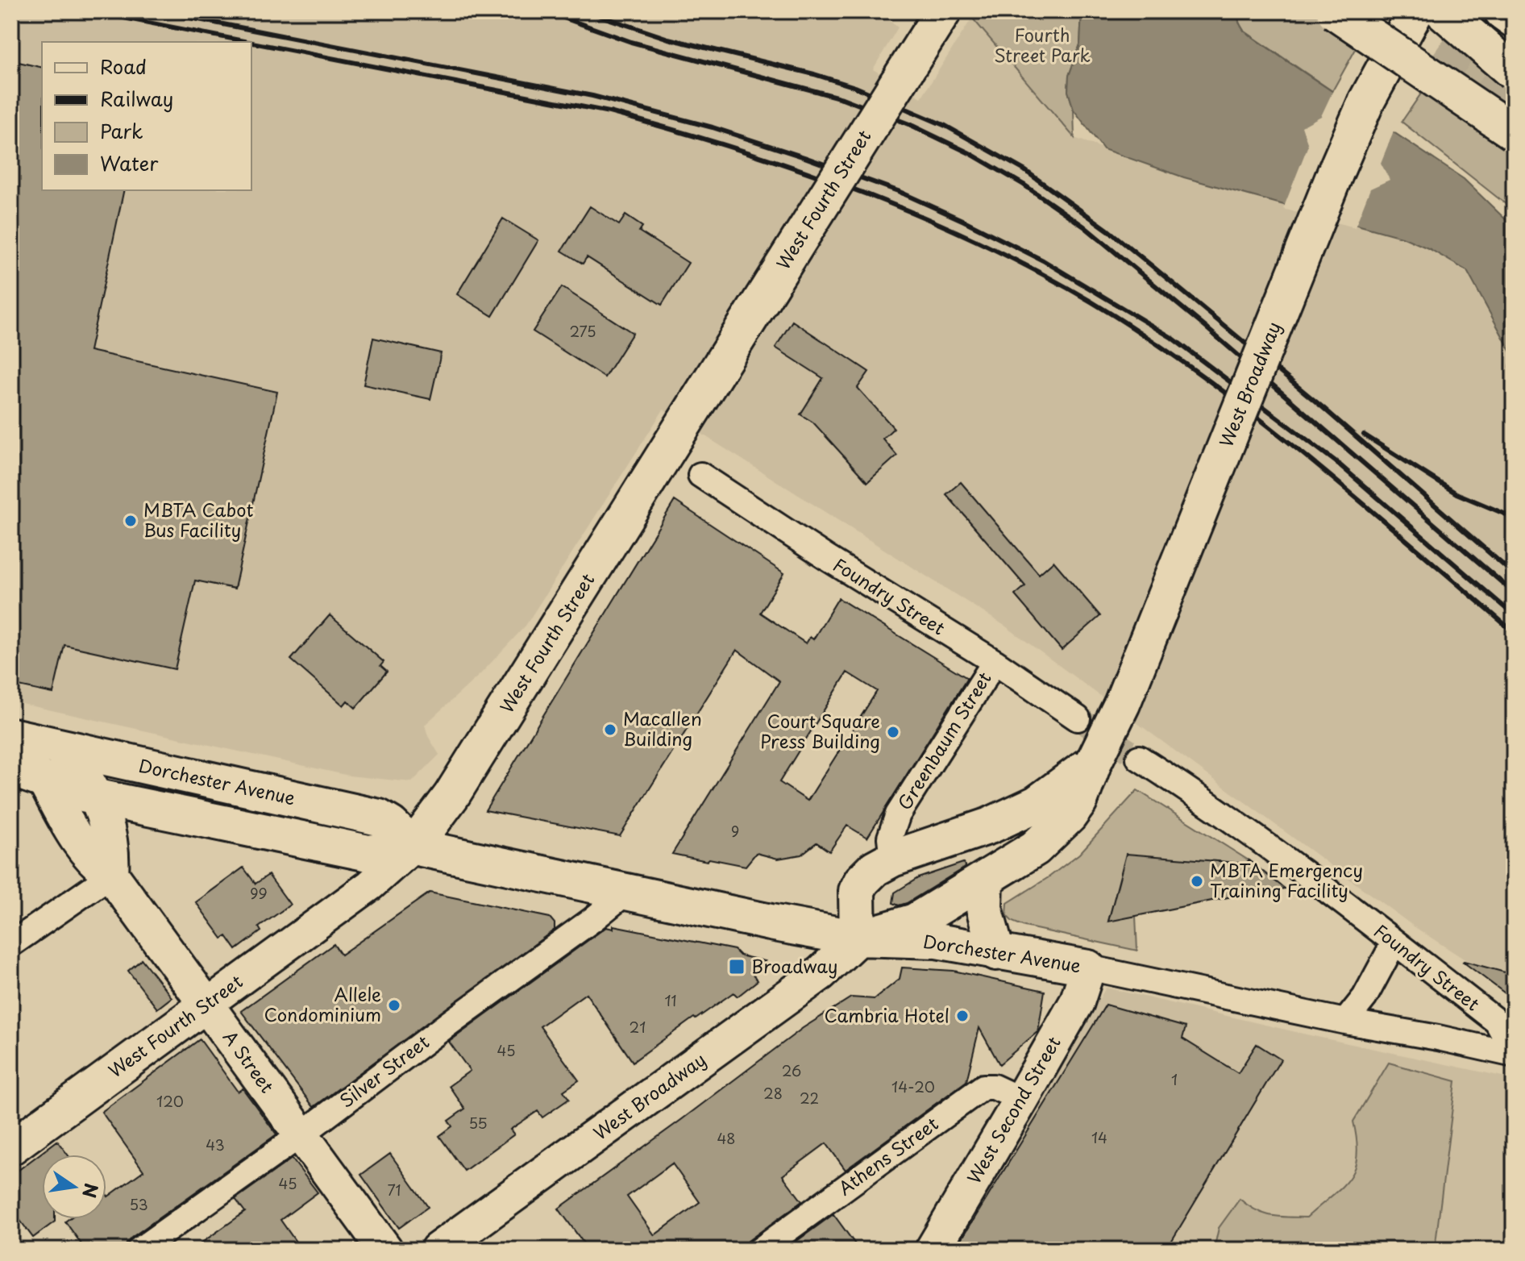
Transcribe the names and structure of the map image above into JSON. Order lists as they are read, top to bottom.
{
  "streets": {
    "main road": [
      "West Fourth Street",
      "West Broadway",
      "Dorchester Avenue",
      "A Street",
      "West Second Street"
    ],
    "street": [
      "Foundry Street",
      "Greenbaum Street",
      "Silver Street",
      "Athens Street"
    ]
  },
  "crossings": [
    ["West Fourth Street", "Dorchester Avenue"],
    ["West Fourth Street", "A Street"],
    ["West Broadway", "Greenbaum Street"],
    ["West Broadway", "Dorchester Avenue"],
    ["Foundry Street", "Greenbaum Street"],
    ["Foundry Street", "Dorchester Avenue"],
    ["Dorchester Avenue", "A Street"],
    ["Dorchester Avenue", "Silver Street"],
    ["Dorchester Avenue", "West Second Street"],
    ["A Street", "Silver Street"],
    ["West Second Street", "Athens Street"]
  ],
  "parks": ["Fourth Street Park"],
  "places": {
    "other": [
      "MBTA Cabot Bus Facility",
      "Macallen Building",
      "Court Square Press Building",
      "MBTA Emergency Training Facility",
      "Allele Condominium",
      "Cambria Hotel"
    ],
    "transit": ["Broadway"]
  },
  "house_numbers": [
    "275",
    "9",
    "99",
    "11",
    "21",
    "45",
    "26",
    "1",
    "14-20",
    "28",
    "22",
    "120",
    "55",
    "14",
    "48",
    "43",
    "45",
    "71",
    "53"
  ],
  "legend": [
    "Road",
    "Railway",
    "Park",
    "Water"
  ],
  "north": "right"
}
